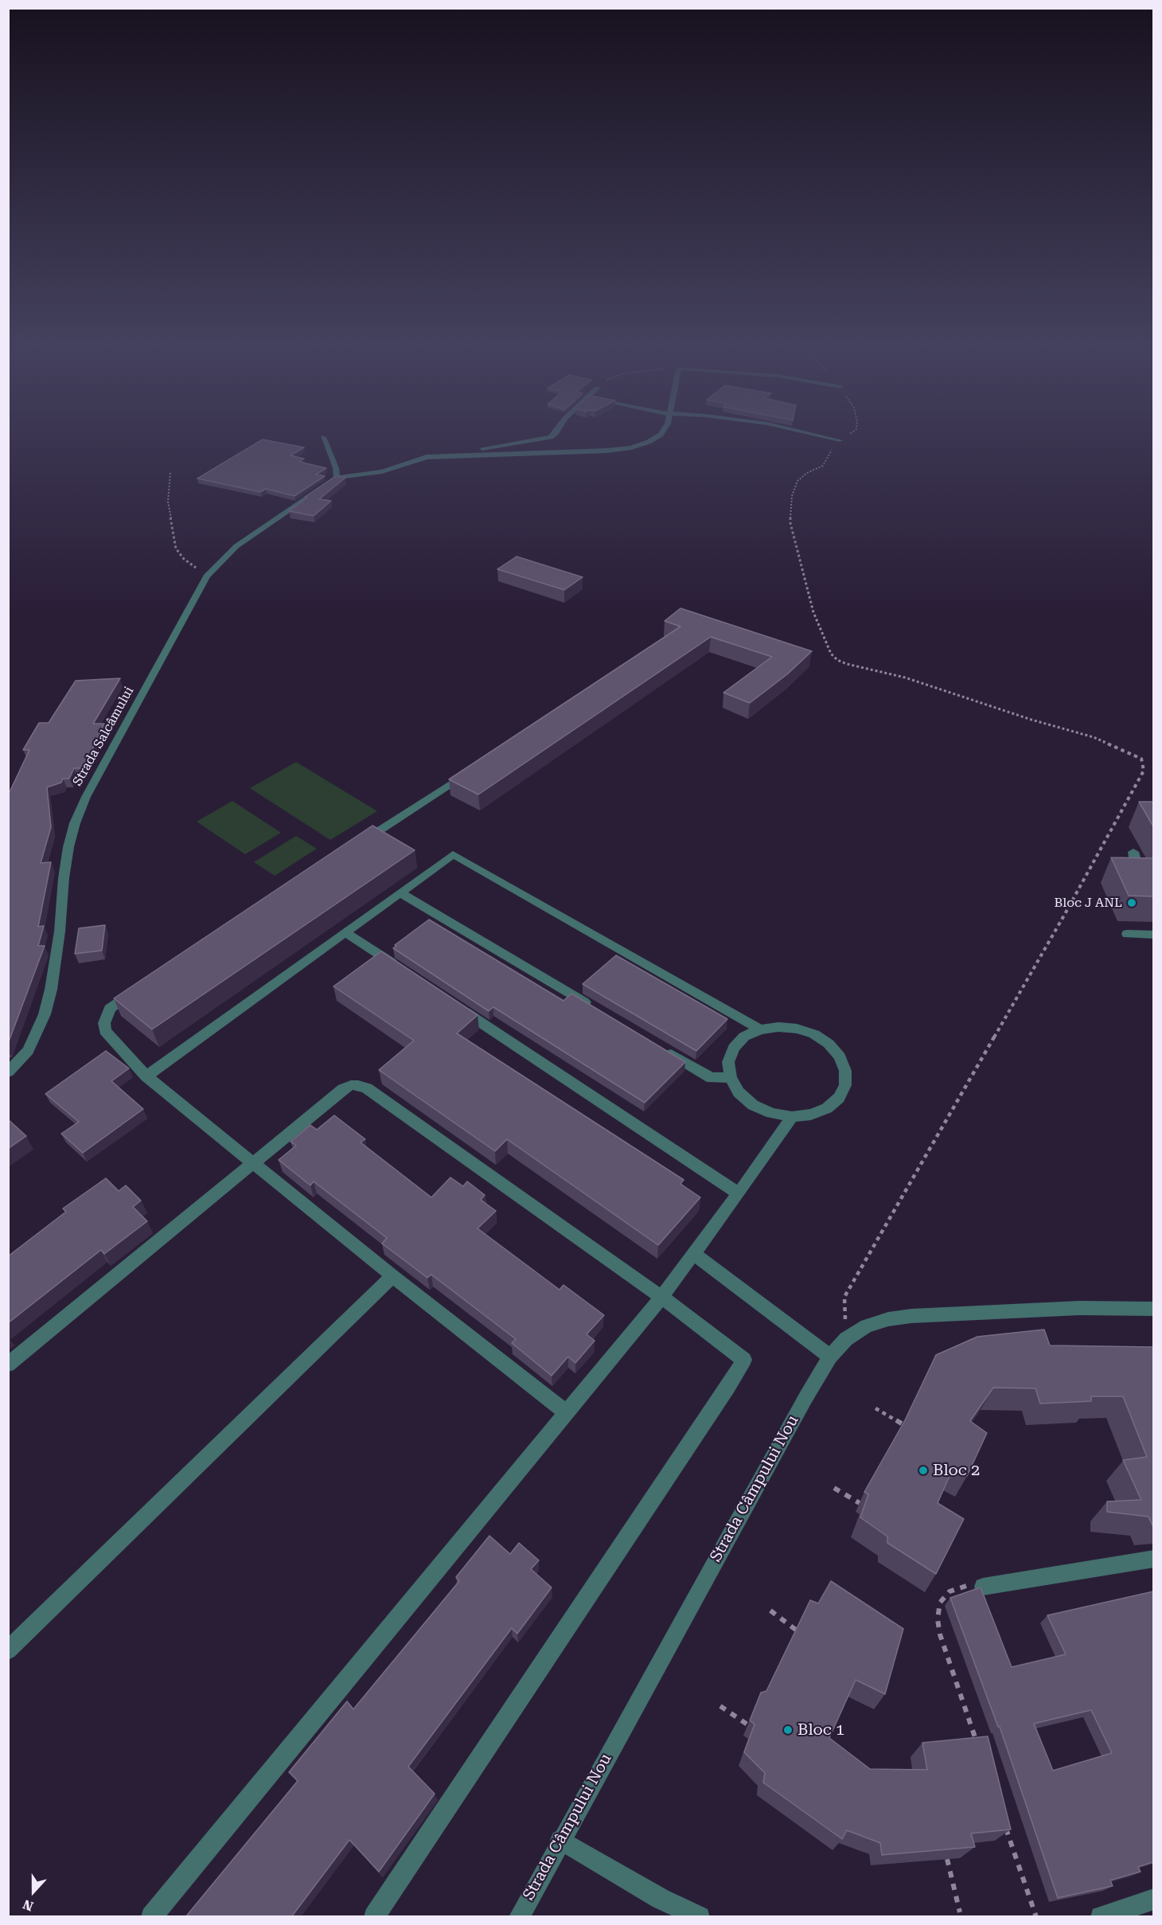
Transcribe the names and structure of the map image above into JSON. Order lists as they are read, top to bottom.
{
  "streets": {
    "street": ["Strada Salcâmului", "Strada Câmpului Nou"]
  },
  "places": ["Bloc J ANL", "Bloc 2", "Bloc 1"],
  "north": "bottom"
}
